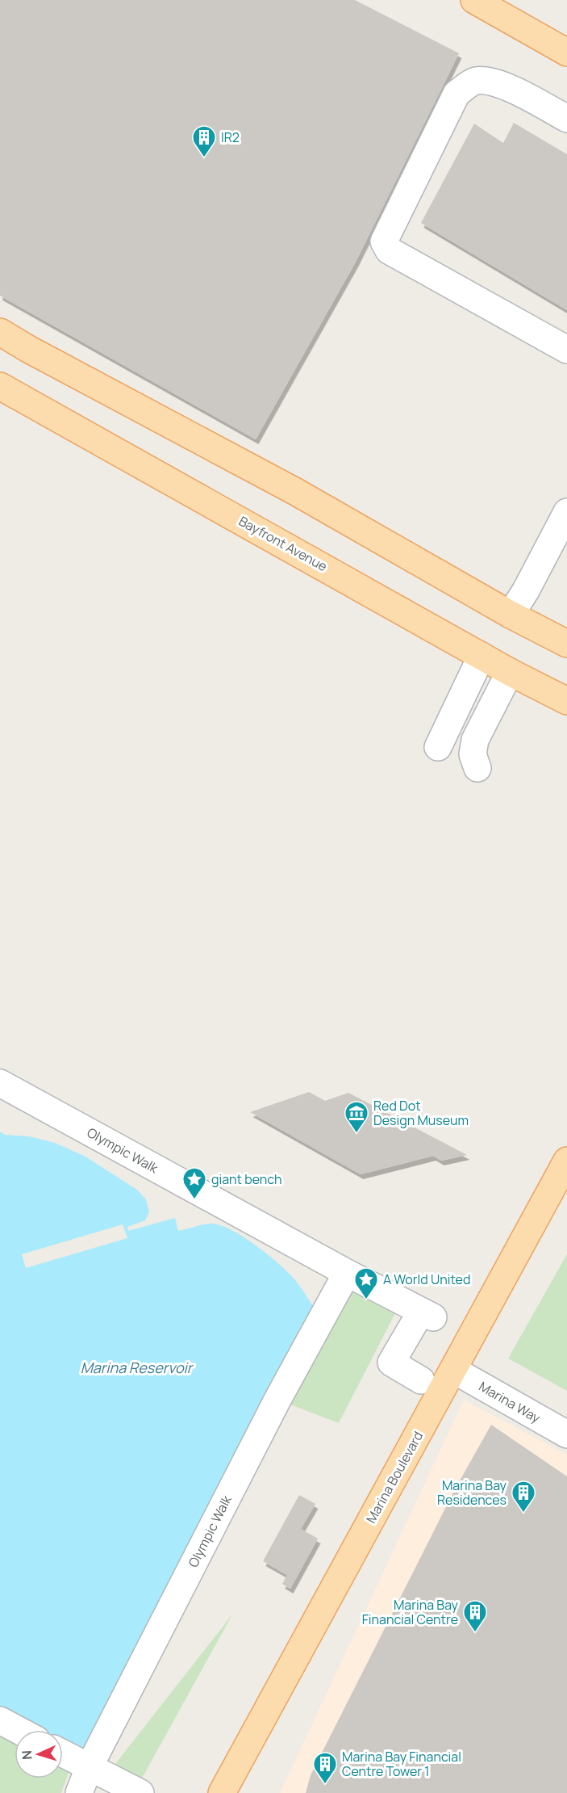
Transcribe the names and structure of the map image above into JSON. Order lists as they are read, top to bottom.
{
  "streets": {
    "main road": ["Bayfront Avenue", "Marina Boulevard"],
    "street": ["Olympic Walk", "Marina Way"]
  },
  "crossings": [
    ["Marina Way", "Marina Boulevard"]
  ],
  "water": ["Marina Reservoir"],
  "places": {
    "building": [
      "IR2",
      "Marina Bay Residences",
      "Marina Bay Financial Centre",
      "Marina Bay Financial Centre Tower 1"
    ],
    "museum": ["Red Dot Design Museum"],
    "place": ["giant bench", "A World United"]
  },
  "north": "left"
}
